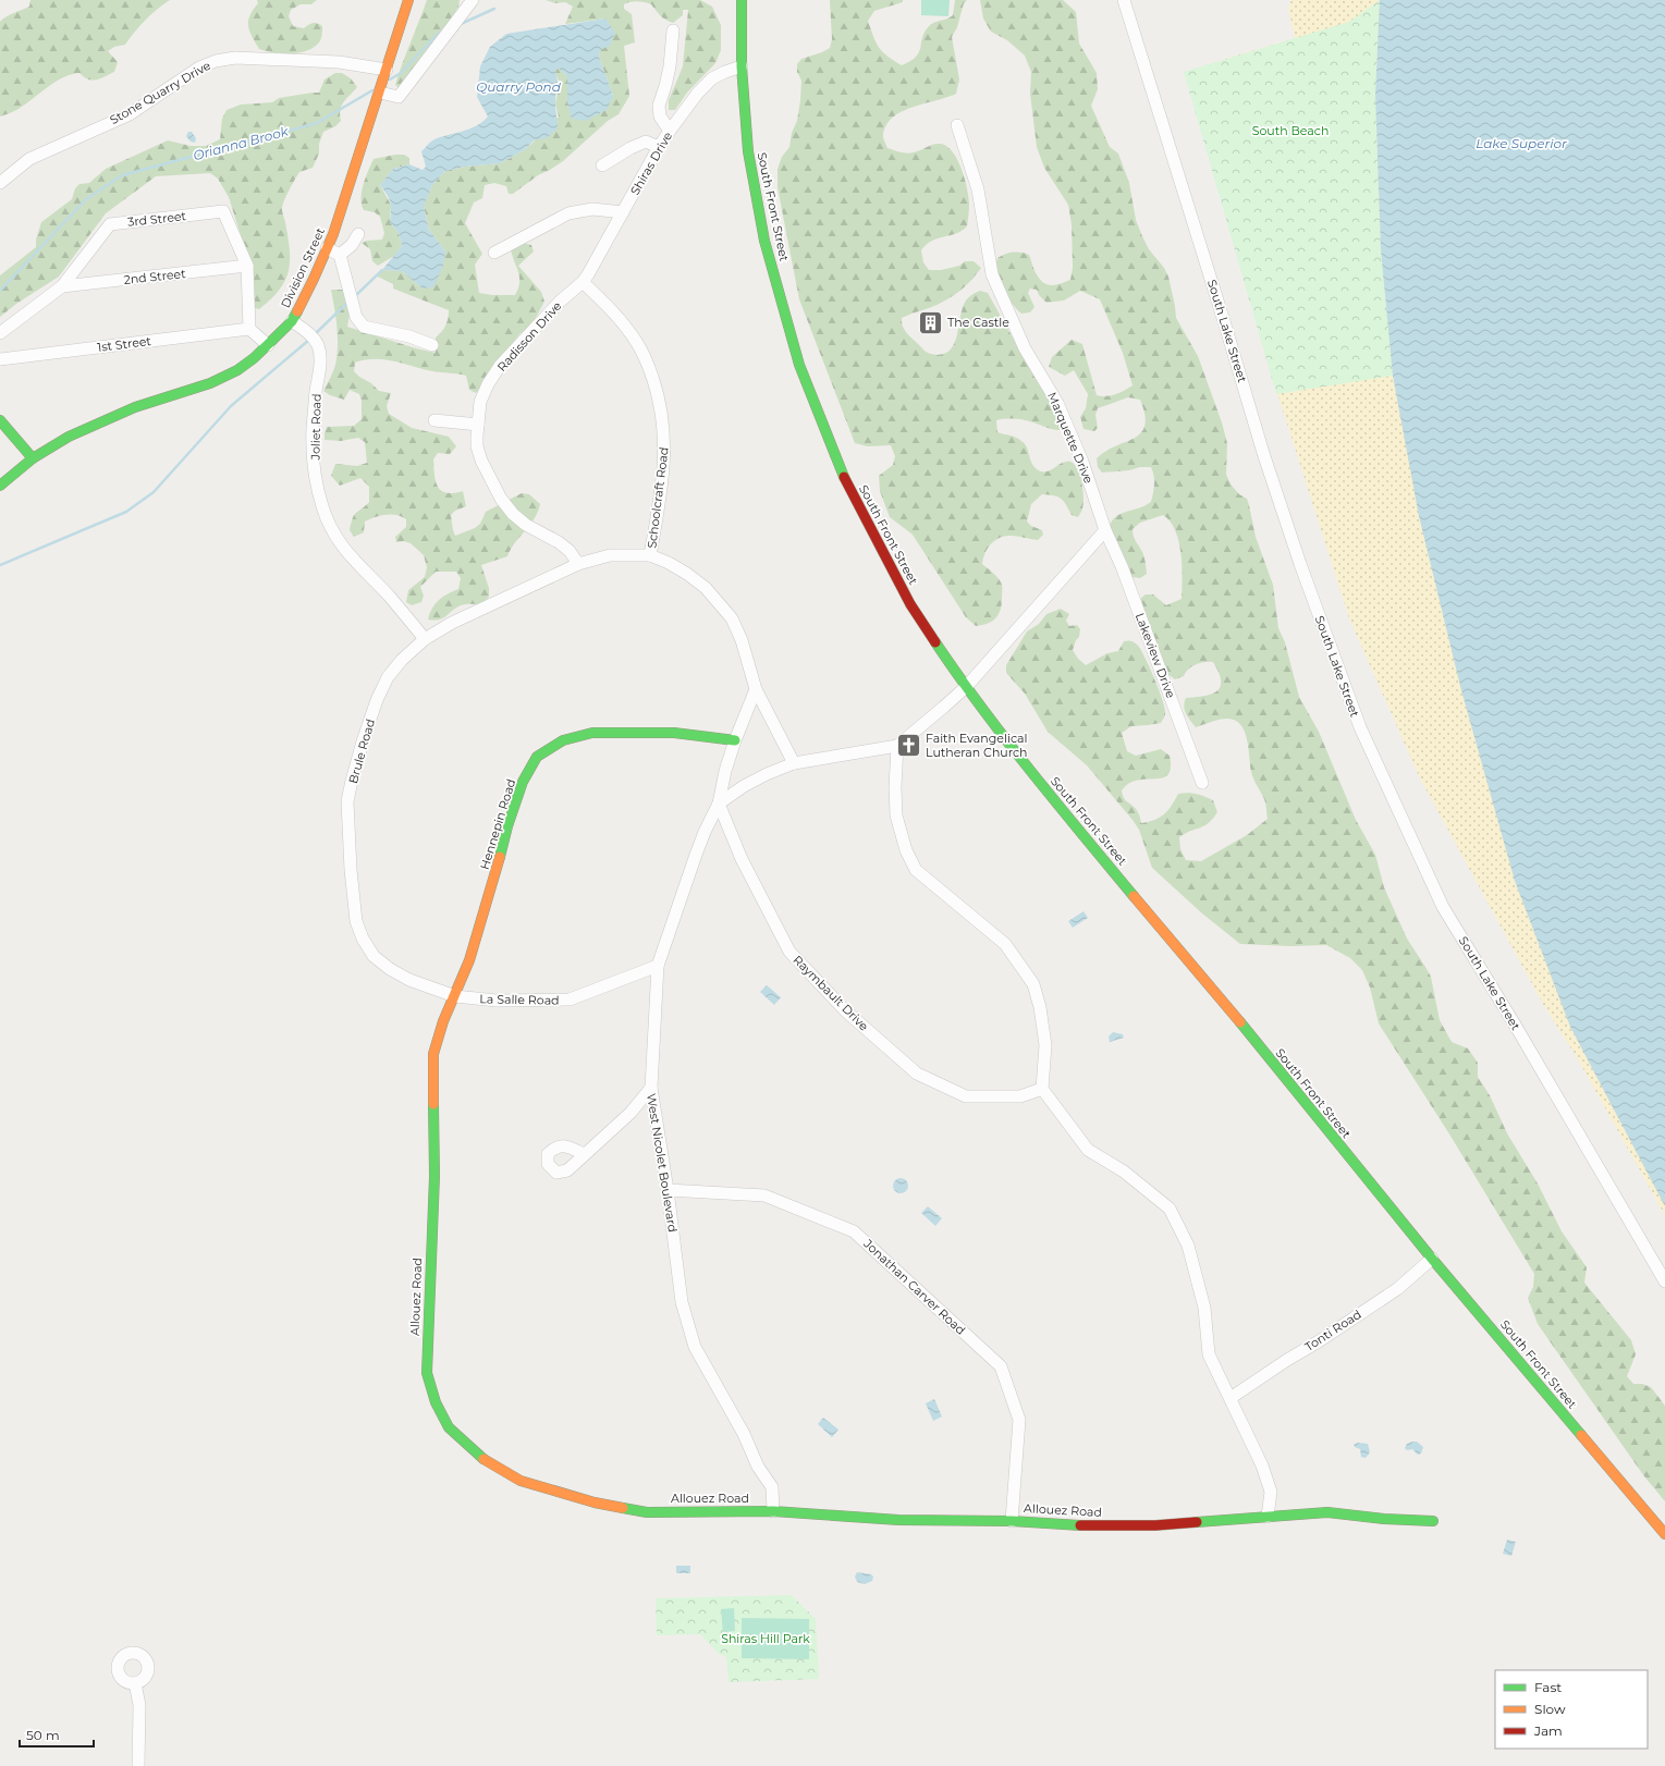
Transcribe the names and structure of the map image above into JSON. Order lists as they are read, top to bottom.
{
  "streets": {
    "main road": [
      "South Front Street",
      "Division Street",
      "Hennepin Road",
      "Allouez Road"
    ],
    "street": [
      "Stone Quarry Drive",
      "Shiras Drive",
      "3rd Street",
      "2nd Street",
      "South Lake Street",
      "Radisson Drive",
      "1st Street",
      "Joliet Road",
      "Marquette Drive",
      "Schoolcraft Road",
      "Lakeview Drive",
      "Brule Road",
      "Raymbault Drive",
      "La Salle Road",
      "West Nicolet Boulevard",
      "Jonathan Carver Road",
      "Tonti Road"
    ]
  },
  "crossings": [
    ["Stone Quarry Drive", "Division Street"],
    ["Shiras Drive", "South Front Street"],
    ["Shiras Drive", "Radisson Drive"],
    ["Shiras Drive", "Schoolcraft Road"],
    ["South Front Street", "Tonti Road"],
    ["3rd Street", "2nd Street"],
    ["Division Street", "Joliet Road"],
    ["Radisson Drive", "Schoolcraft Road"],
    ["Radisson Drive", "Brule Road"],
    ["Joliet Road", "Brule Road"],
    ["Marquette Drive", "Lakeview Drive"],
    ["Brule Road", "Hennepin Road"],
    ["Brule Road", "La Salle Road"],
    ["Brule Road", "Allouez Road"],
    ["Hennepin Road", "La Salle Road"],
    ["Hennepin Road", "West Nicolet Boulevard"],
    ["Hennepin Road", "Allouez Road"],
    ["Raymbault Drive", "West Nicolet Boulevard"],
    ["La Salle Road", "West Nicolet Boulevard"],
    ["La Salle Road", "Allouez Road"],
    ["West Nicolet Boulevard", "Jonathan Carver Road"],
    ["West Nicolet Boulevard", "Allouez Road"],
    ["Jonathan Carver Road", "Allouez Road"]
  ],
  "water": ["Quarry Pond", "Orianna Brook", "Lake Superior"],
  "parks": ["South Beach", "Shiras Hill Park"],
  "places": {
    "building": ["The Castle"],
    "church": ["Faith Evangelical Lutheran Church"]
  },
  "legend": ["Fast", "Slow", "Jam"],
  "scale_bar": "50 m"
}
